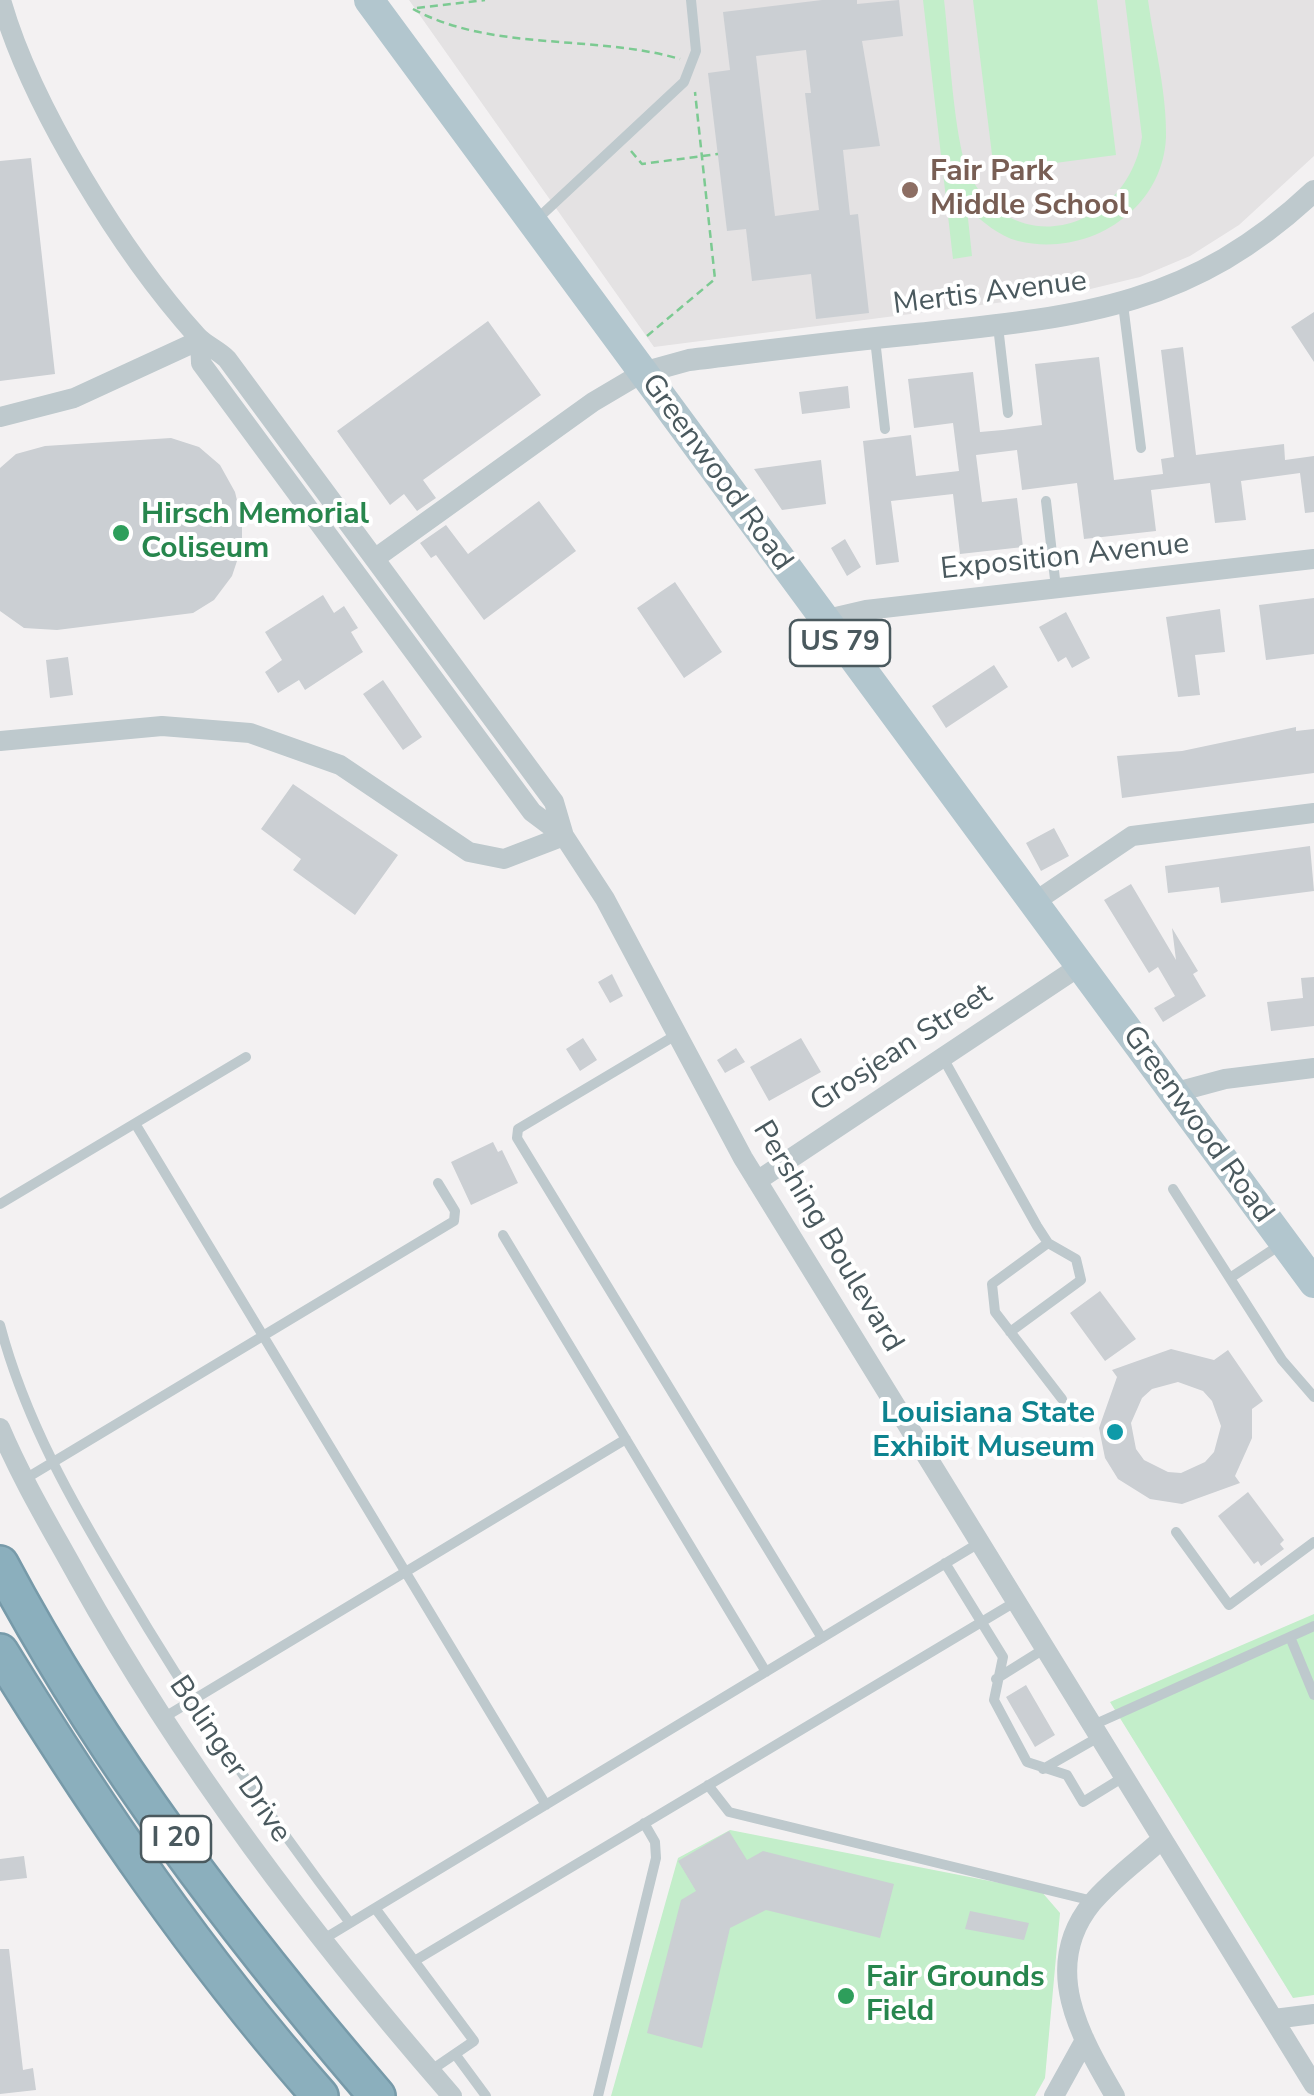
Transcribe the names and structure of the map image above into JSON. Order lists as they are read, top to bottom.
{
  "streets": {
    "highway": ["I 20"],
    "main road": ["Greenwood Road", "US 79"],
    "street": [
      "Mertis Avenue",
      "Exposition Avenue",
      "Grosjean Street",
      "Pershing Boulevard",
      "Bolinger Drive"
    ]
  },
  "crossings": [
    ["Mertis Avenue", "Greenwood Road"],
    ["Greenwood Road", "Exposition Avenue"],
    ["Greenwood Road", "Grosjean Street"],
    ["Grosjean Street", "Pershing Boulevard"]
  ],
  "places": [
    "Fair Park Middle School",
    "Hirsch Memorial Coliseum",
    "Louisiana State Exhibit Museum",
    "Fair Grounds Field"
  ]
}
